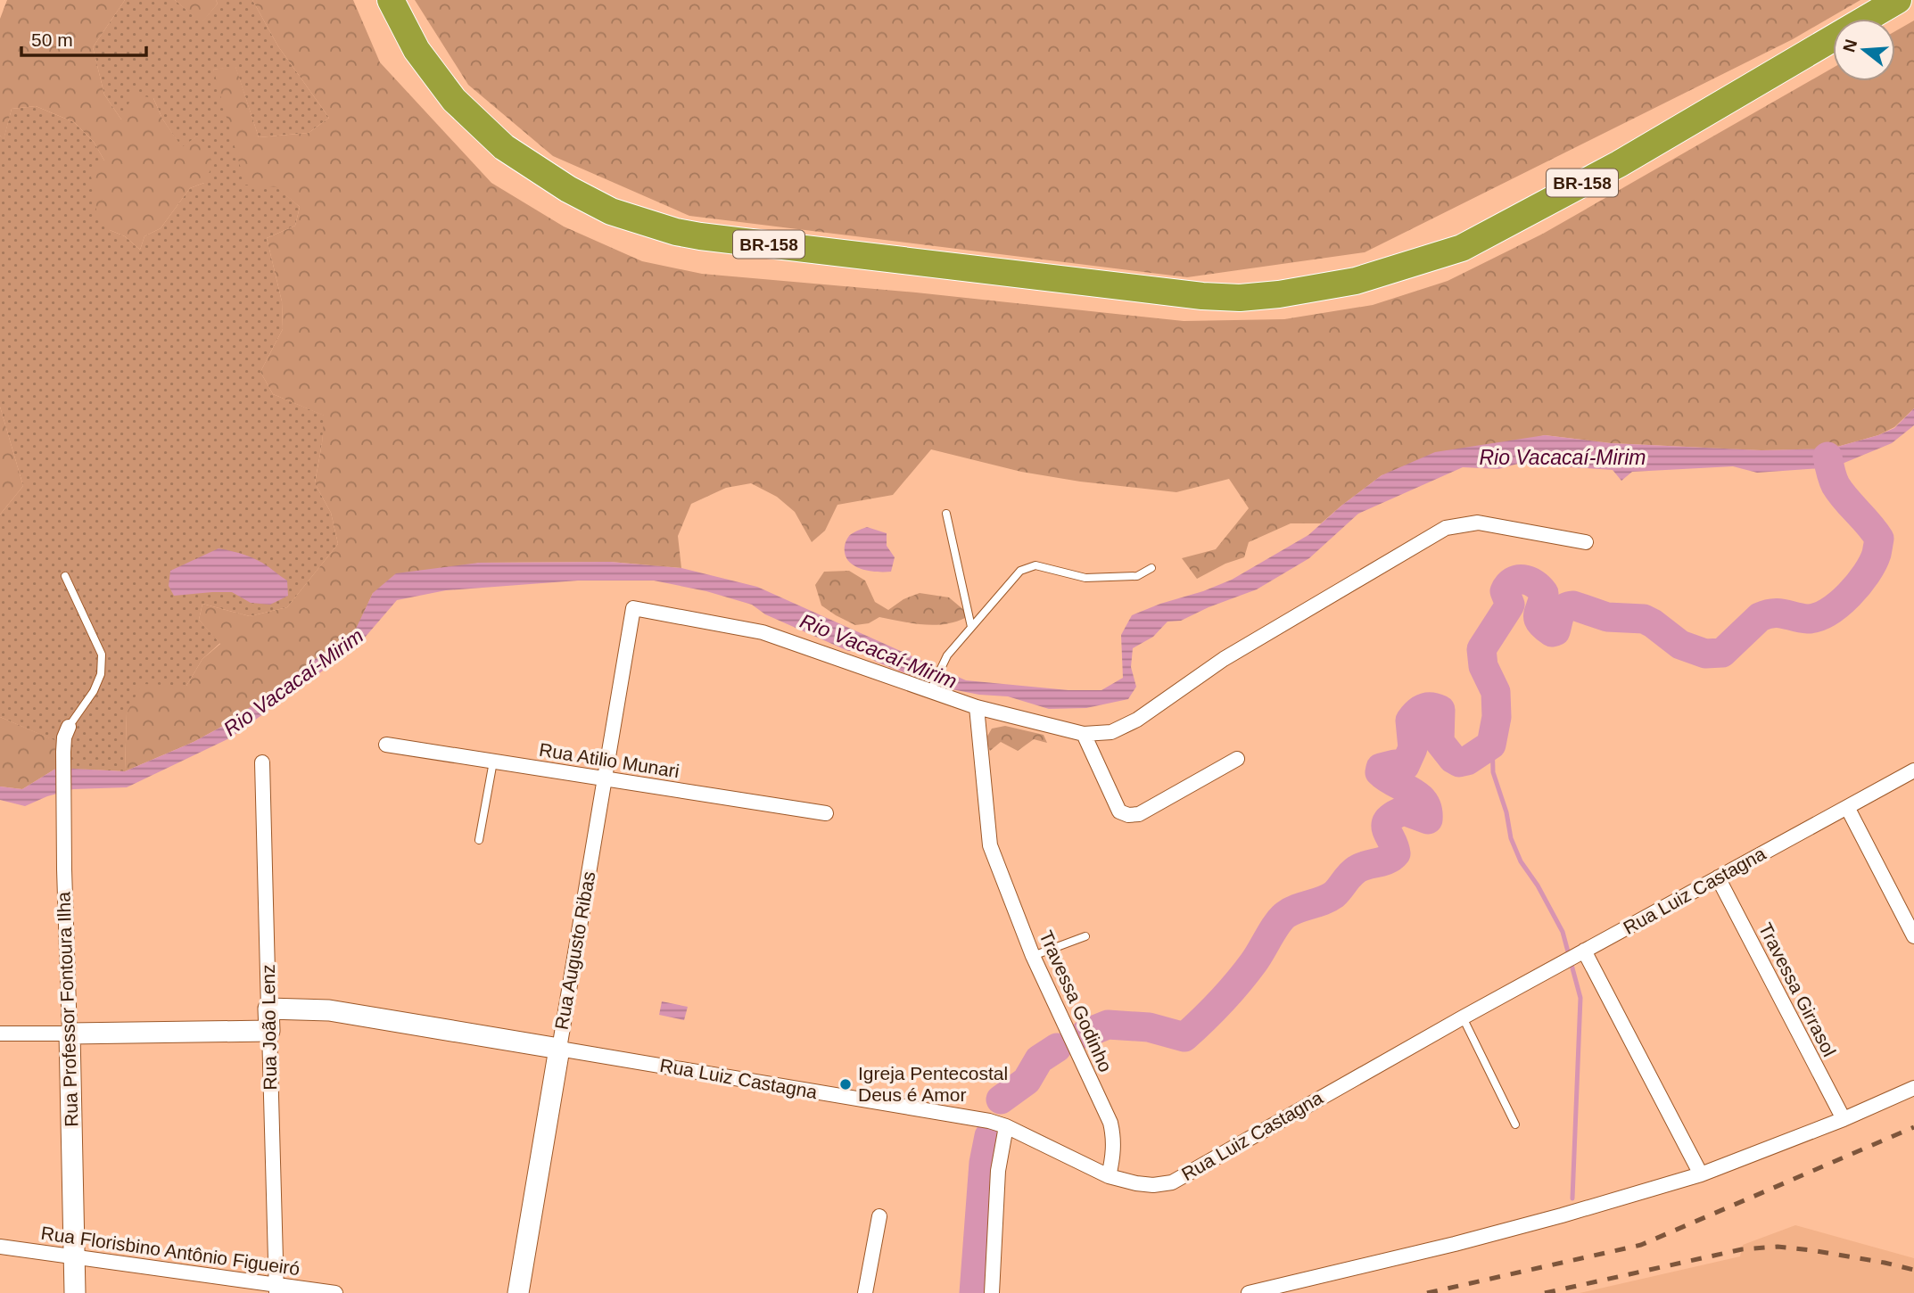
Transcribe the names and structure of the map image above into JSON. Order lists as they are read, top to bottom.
{
  "streets": {
    "highway": ["BR-158"],
    "street": [
      "Rua Atilio Munari",
      "Rua Luiz Castagna",
      "Rua Augusto Ribas",
      "Travessa Girrasol",
      "Travessa Godinho",
      "Rua Professor Fontoura Ilha",
      "Rua João Lenz",
      "Rua Florisbino Antônio Figueiró"
    ]
  },
  "crossings": [
    ["Rua Atilio Munari", "Rua Augusto Ribas"],
    ["Rua Luiz Castagna", "Rua Augusto Ribas"],
    ["Rua Luiz Castagna", "Travessa Girrasol"],
    ["Rua Luiz Castagna", "Travessa Godinho"],
    ["Rua Luiz Castagna", "Rua João Lenz"],
    ["Rua Professor Fontoura Ilha", "Rua Florisbino Antônio Figueiró"],
    ["Rua João Lenz", "Rua Florisbino Antônio Figueiró"]
  ],
  "water": ["Rio Vacacaí-Mirim"],
  "places": ["Igreja Pentecostal Deus é Amor"],
  "scale_bar": "50 m",
  "north": "left"
}
